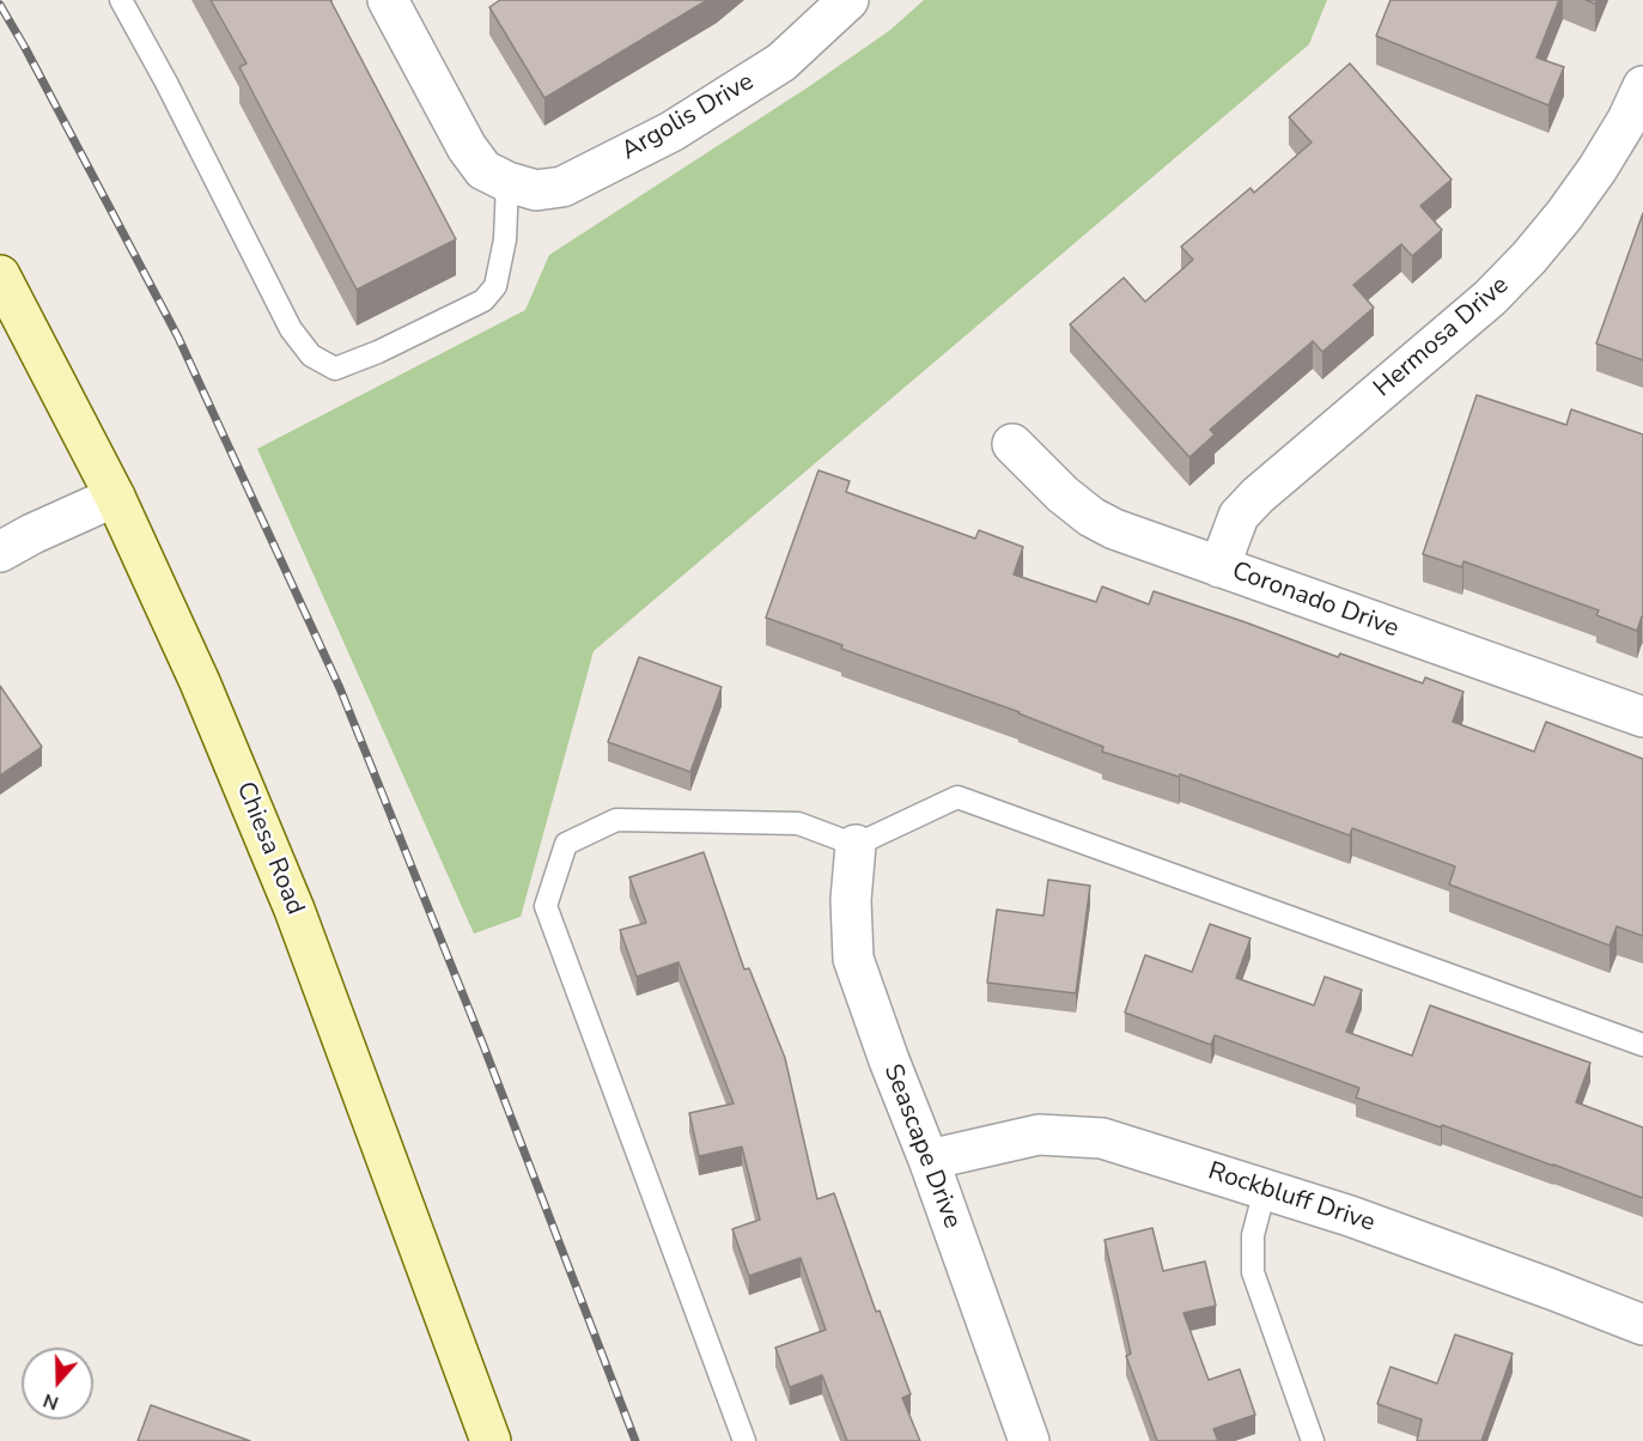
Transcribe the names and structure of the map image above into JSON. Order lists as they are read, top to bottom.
{
  "streets": {
    "main road": ["Chiesa Road"],
    "street": [
      "Argolis Drive",
      "Hermosa Drive",
      "Coronado Drive",
      "Seascape Drive",
      "Rockbluff Drive"
    ]
  },
  "crossings": [
    ["Hermosa Drive", "Coronado Drive"],
    ["Seascape Drive", "Rockbluff Drive"]
  ],
  "north": "bottom"
}
